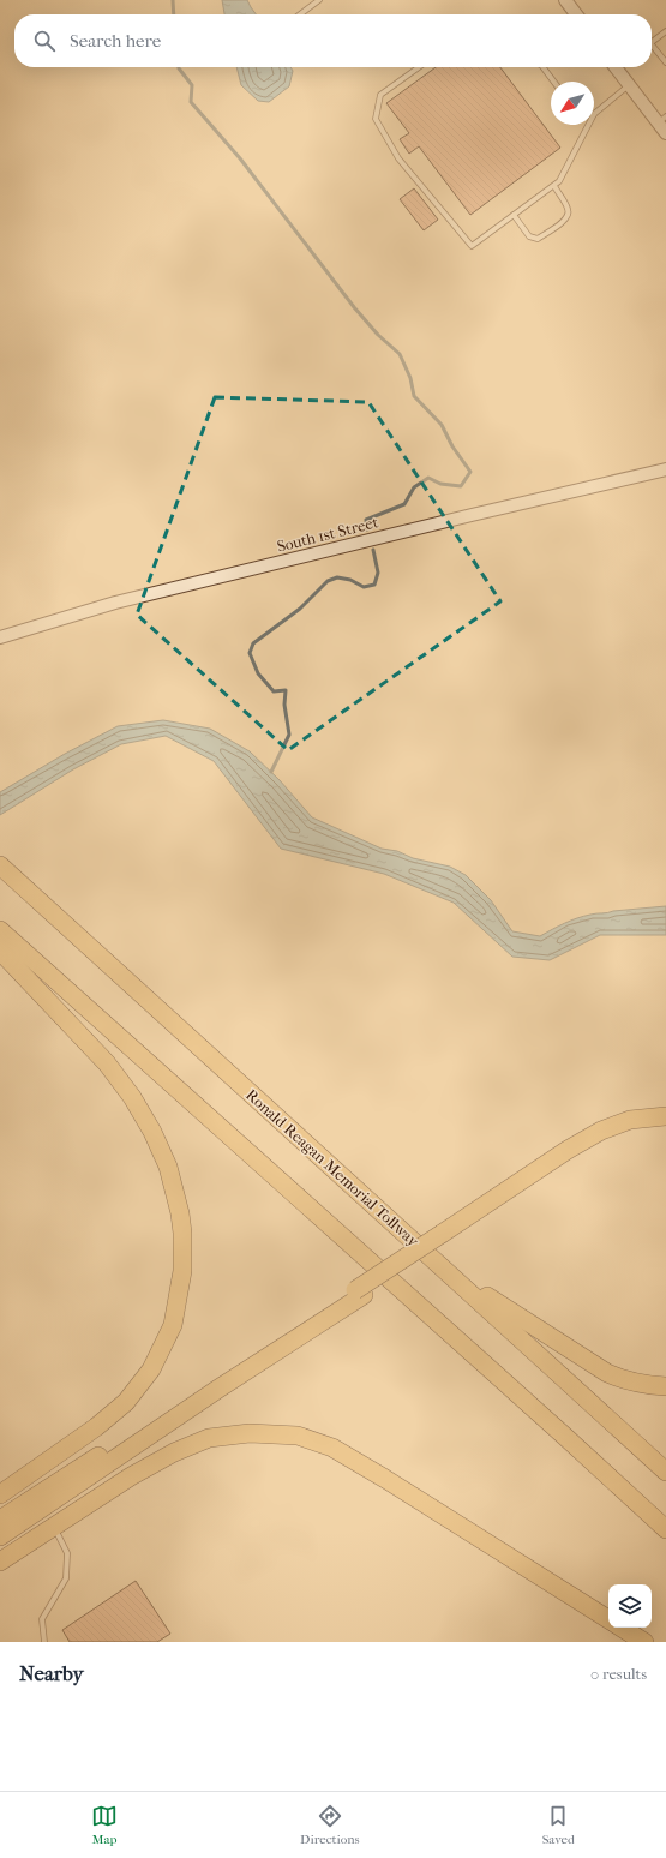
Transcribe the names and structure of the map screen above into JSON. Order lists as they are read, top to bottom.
{
  "streets": {
    "highway": ["Ronald Reagan Memorial Tollway"],
    "street": ["South 1st Street"]
  },
  "north": "bottom left",
  "page": {
    "search": "Search here",
    "heading": ["Nearby", "0 results"],
    "nav": ["Map", "Directions", "Saved"]
  }
}
